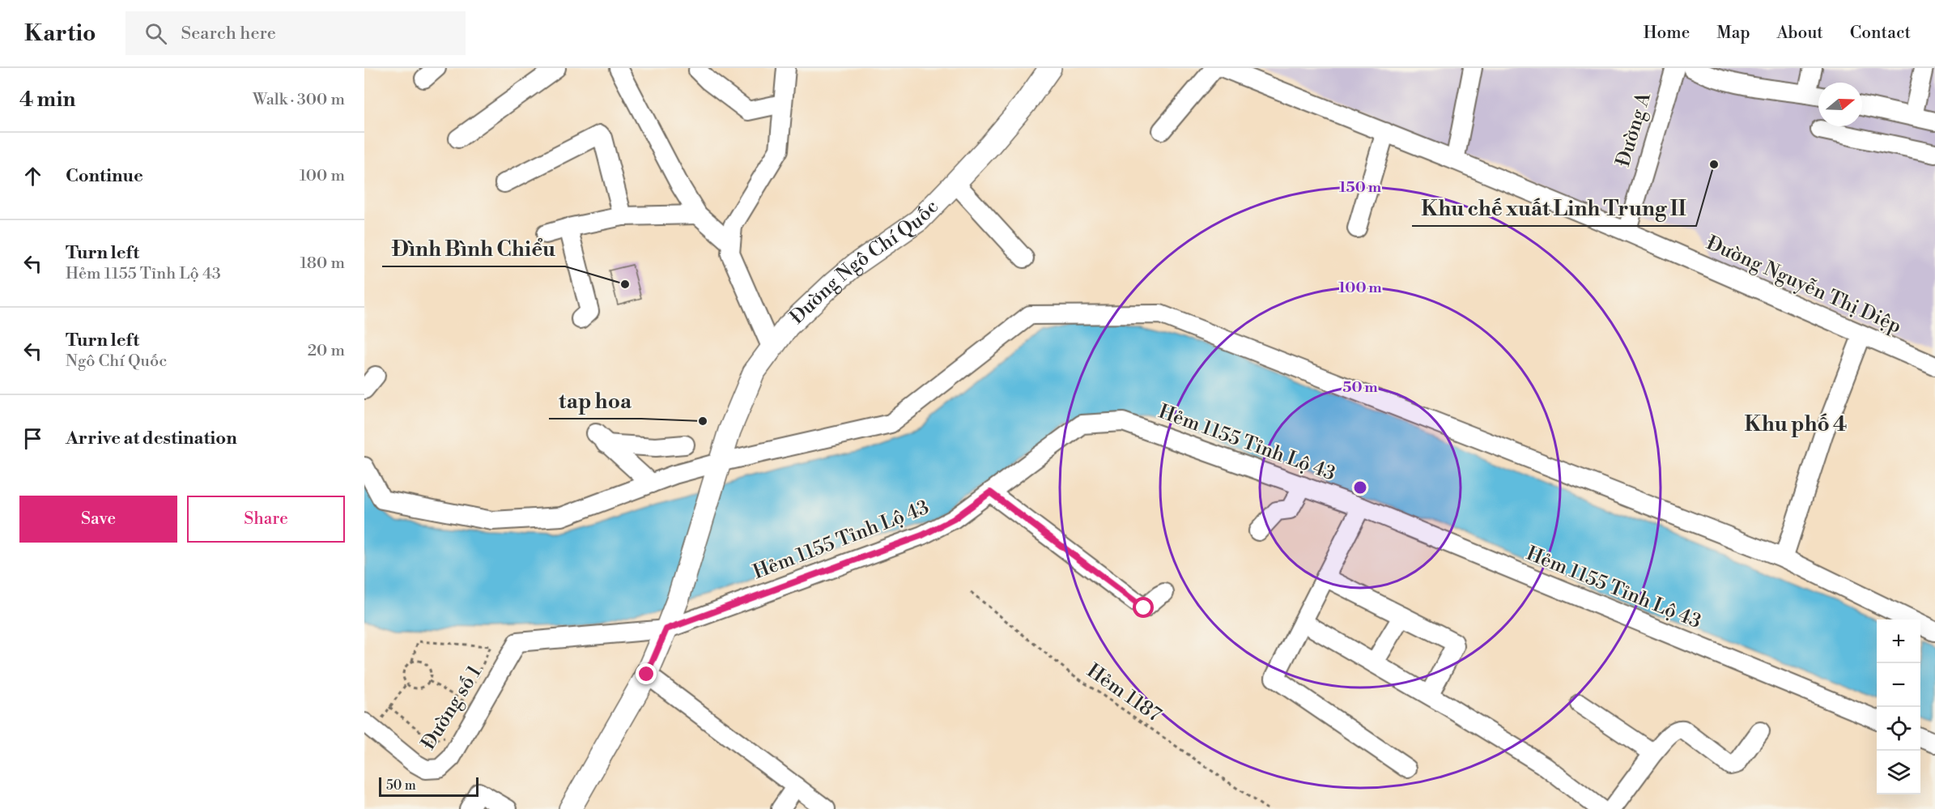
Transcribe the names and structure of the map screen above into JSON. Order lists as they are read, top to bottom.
{
  "streets": {
    "main road": ["Đường Ngô Chí Quốc"],
    "street": [
      "Đường A",
      "Đường Nguyễn Thị Diệp",
      "Hẻm 1155 Tỉnh Lộ 43",
      "Đường số 1"
    ],
    "path": ["Hẻm 1187"]
  },
  "crossings": [
    ["Đường A", "Đường Nguyễn Thị Diệp"],
    ["Đường Ngô Chí Quốc", "Hẻm 1155 Tỉnh Lộ 43"],
    ["Hẻm 1155 Tỉnh Lộ 43", "Đường số 1"]
  ],
  "districts": ["Khu phố 4"],
  "places": ["Khu chế xuất Linh Trung II", "Đình Bình Chiểu", "tap hoa"],
  "scale_bar": "50 m",
  "north": "right",
  "page": {
    "header": "Kartio",
    "search": "Search here",
    "nav": [
      "Home",
      "Map",
      "About",
      "Contact"
    ],
    "heading": ["4 min", "Walk · 300 m"],
    "list": [
      ["Continue", "100 m"],
      ["Turn left", "Hẻm 1155 Tỉnh Lộ 43", "180 m"],
      ["Turn left", "Ngô Chí Quốc", "20 m"],
      "Arrive at destination"
    ],
    "buttons": ["Save", "Share"],
    "map_buttons": ["+", "−"],
    "scale": "50 m"
  },
  "rings": ["150 m", "100 m", "50 m"]
}
